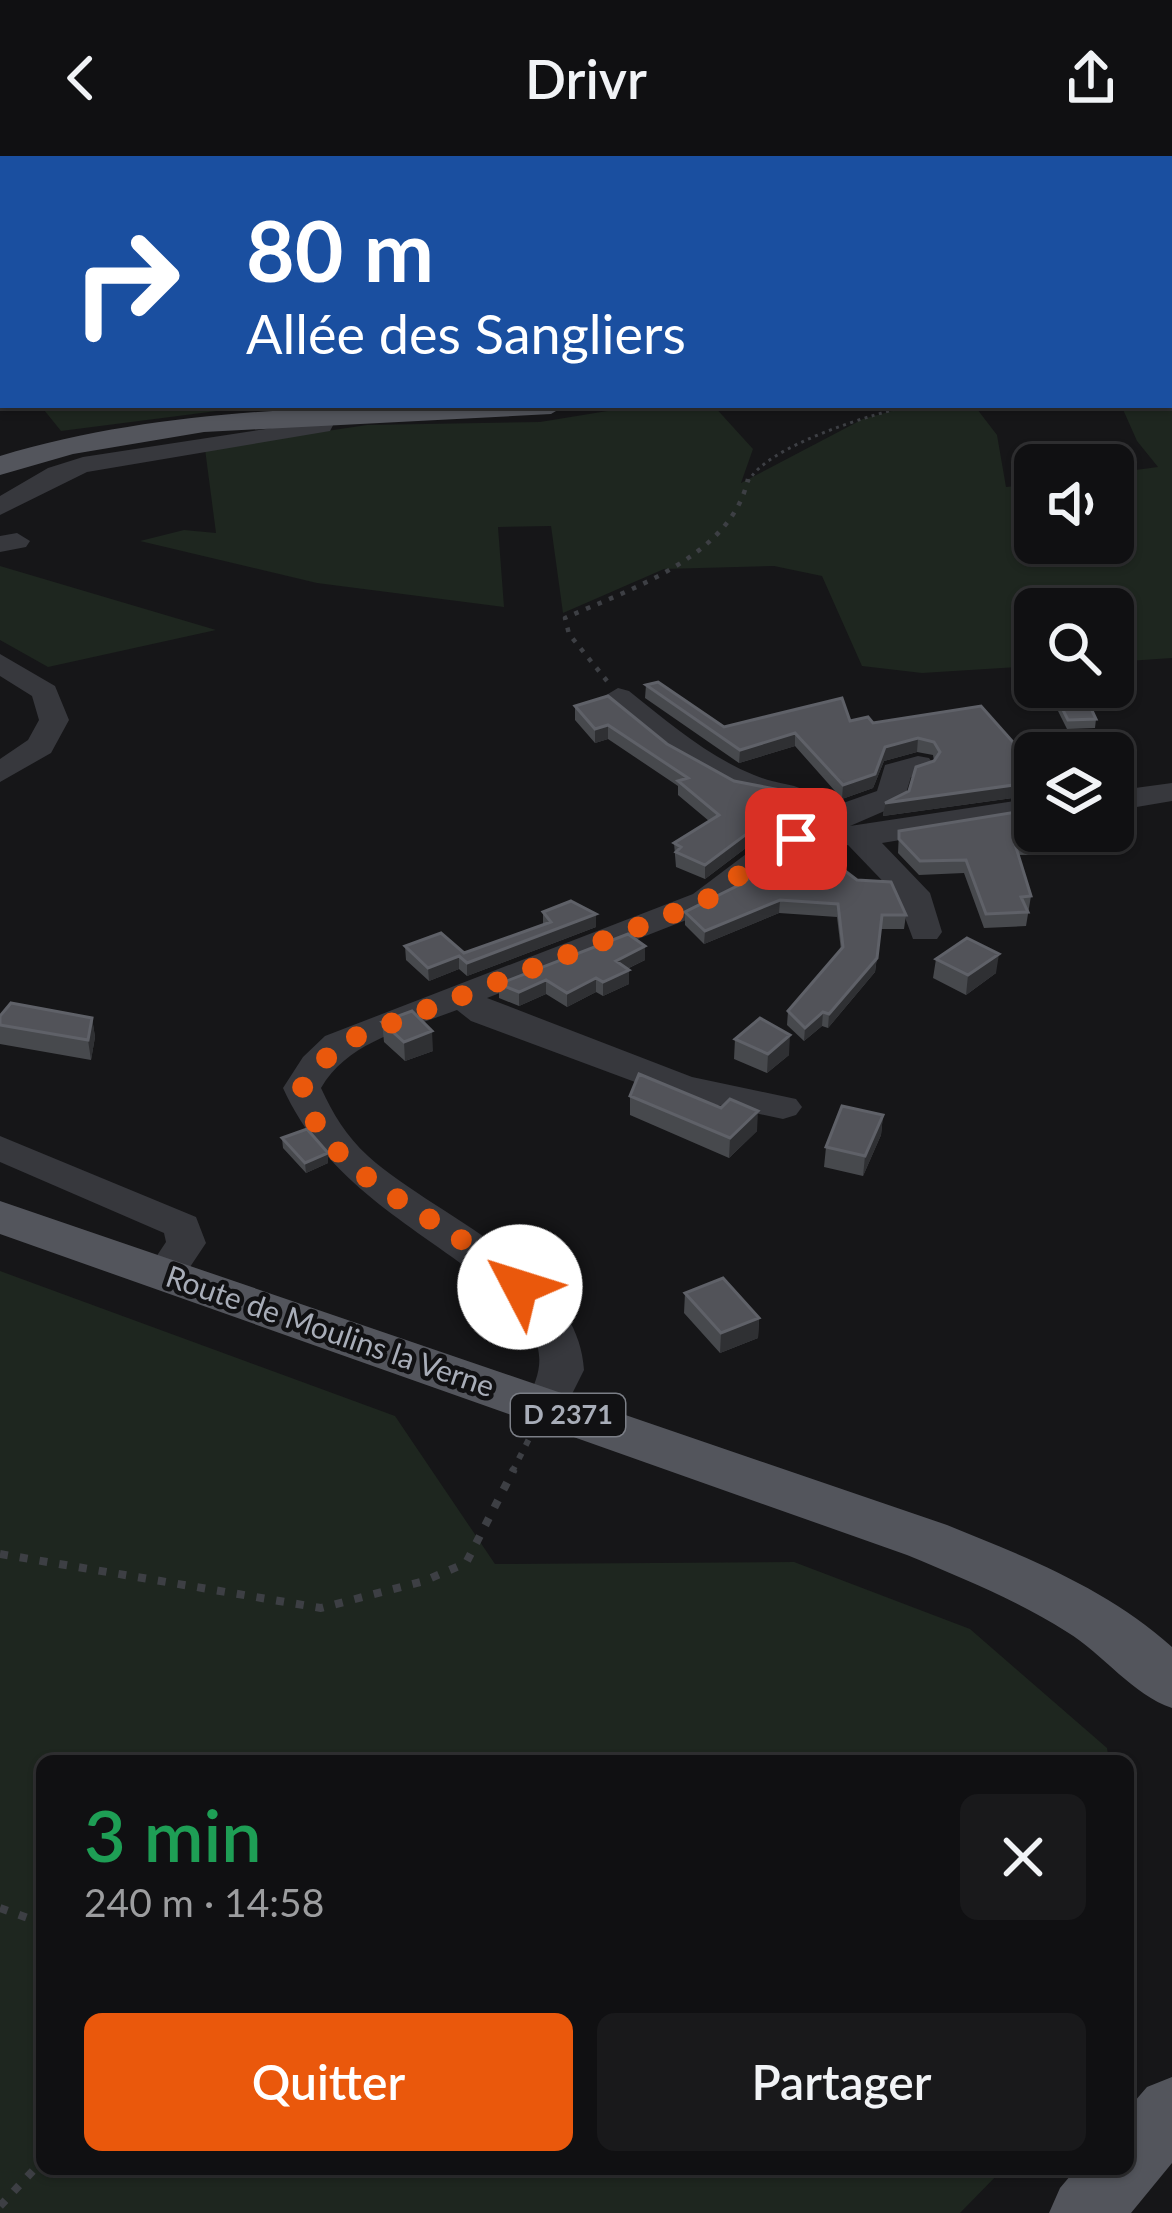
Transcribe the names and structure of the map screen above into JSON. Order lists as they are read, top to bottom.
{
  "streets": {
    "main road": ["Route de Moulins la Verne", "D 2371"]
  },
  "page": {
    "header": "Drivr",
    "turn": ["80 m", "Allée des Sangliers"],
    "heading": ["3 min", "240 m · 14:58"],
    "buttons": ["Quitter", "Partager"]
  }
}
